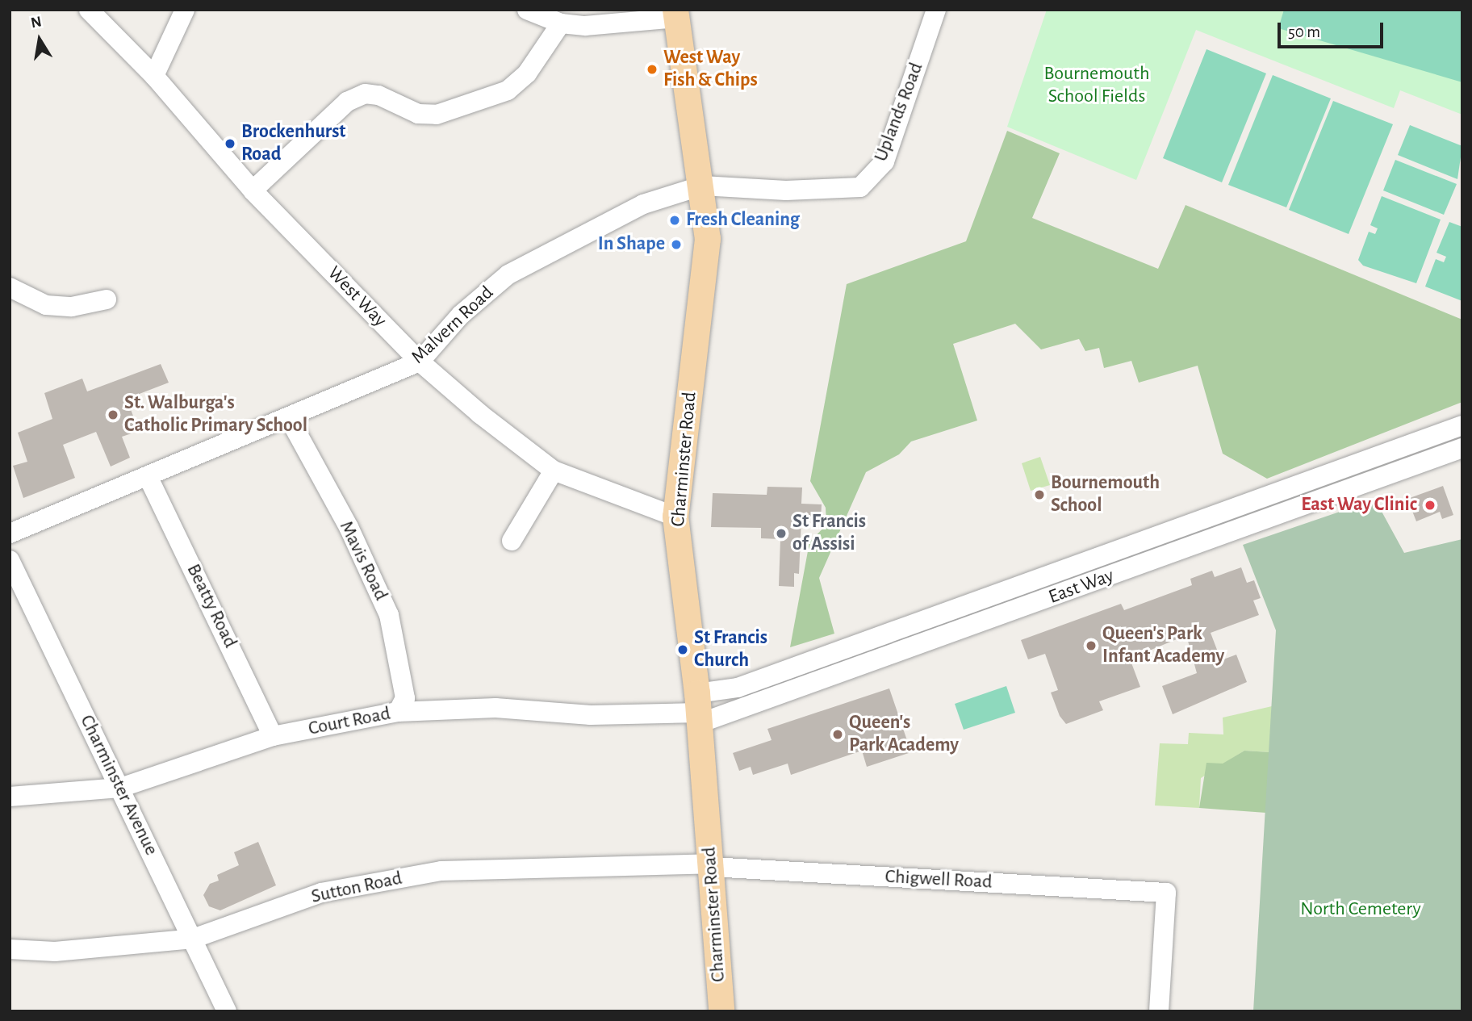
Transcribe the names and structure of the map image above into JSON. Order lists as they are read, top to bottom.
{
  "streets": {
    "main road": ["Charminster Road"],
    "street": [
      "Uplands Road",
      "West Way",
      "Malvern Road",
      "Mavis Road",
      "East Way",
      "Beatty Road",
      "Court Road",
      "Charminster Avenue",
      "Chigwell Road",
      "Sutton Road"
    ]
  },
  "crossings": [
    ["Uplands Road", "Malvern Road"],
    ["Uplands Road", "Charminster Road"],
    ["West Way", "Malvern Road"],
    ["West Way", "Charminster Road"],
    ["Malvern Road", "Charminster Road"],
    ["Malvern Road", "Mavis Road"],
    ["Malvern Road", "Beatty Road"],
    ["Charminster Road", "East Way"],
    ["Charminster Road", "Court Road"],
    ["Charminster Road", "Chigwell Road"],
    ["Charminster Road", "Sutton Road"],
    ["Mavis Road", "Court Road"],
    ["East Way", "Court Road"],
    ["Beatty Road", "Court Road"],
    ["Court Road", "Charminster Avenue"],
    ["Charminster Avenue", "Sutton Road"],
    ["Chigwell Road", "Sutton Road"]
  ],
  "parks": ["Bournemouth School Fields", "North Cemetery"],
  "places": [
    "West Way Fish & Chips",
    "Brockenhurst Road",
    "Fresh Cleaning",
    "In Shape",
    "St. Walburga's Catholic Primary School",
    "Bournemouth School",
    "East Way Clinic",
    "St Francis of Assisi",
    "Queen's Park Infant Academy",
    "St Francis Church",
    "Queen's Park Academy"
  ],
  "scale_bar": "50 m",
  "north": "top"
}
